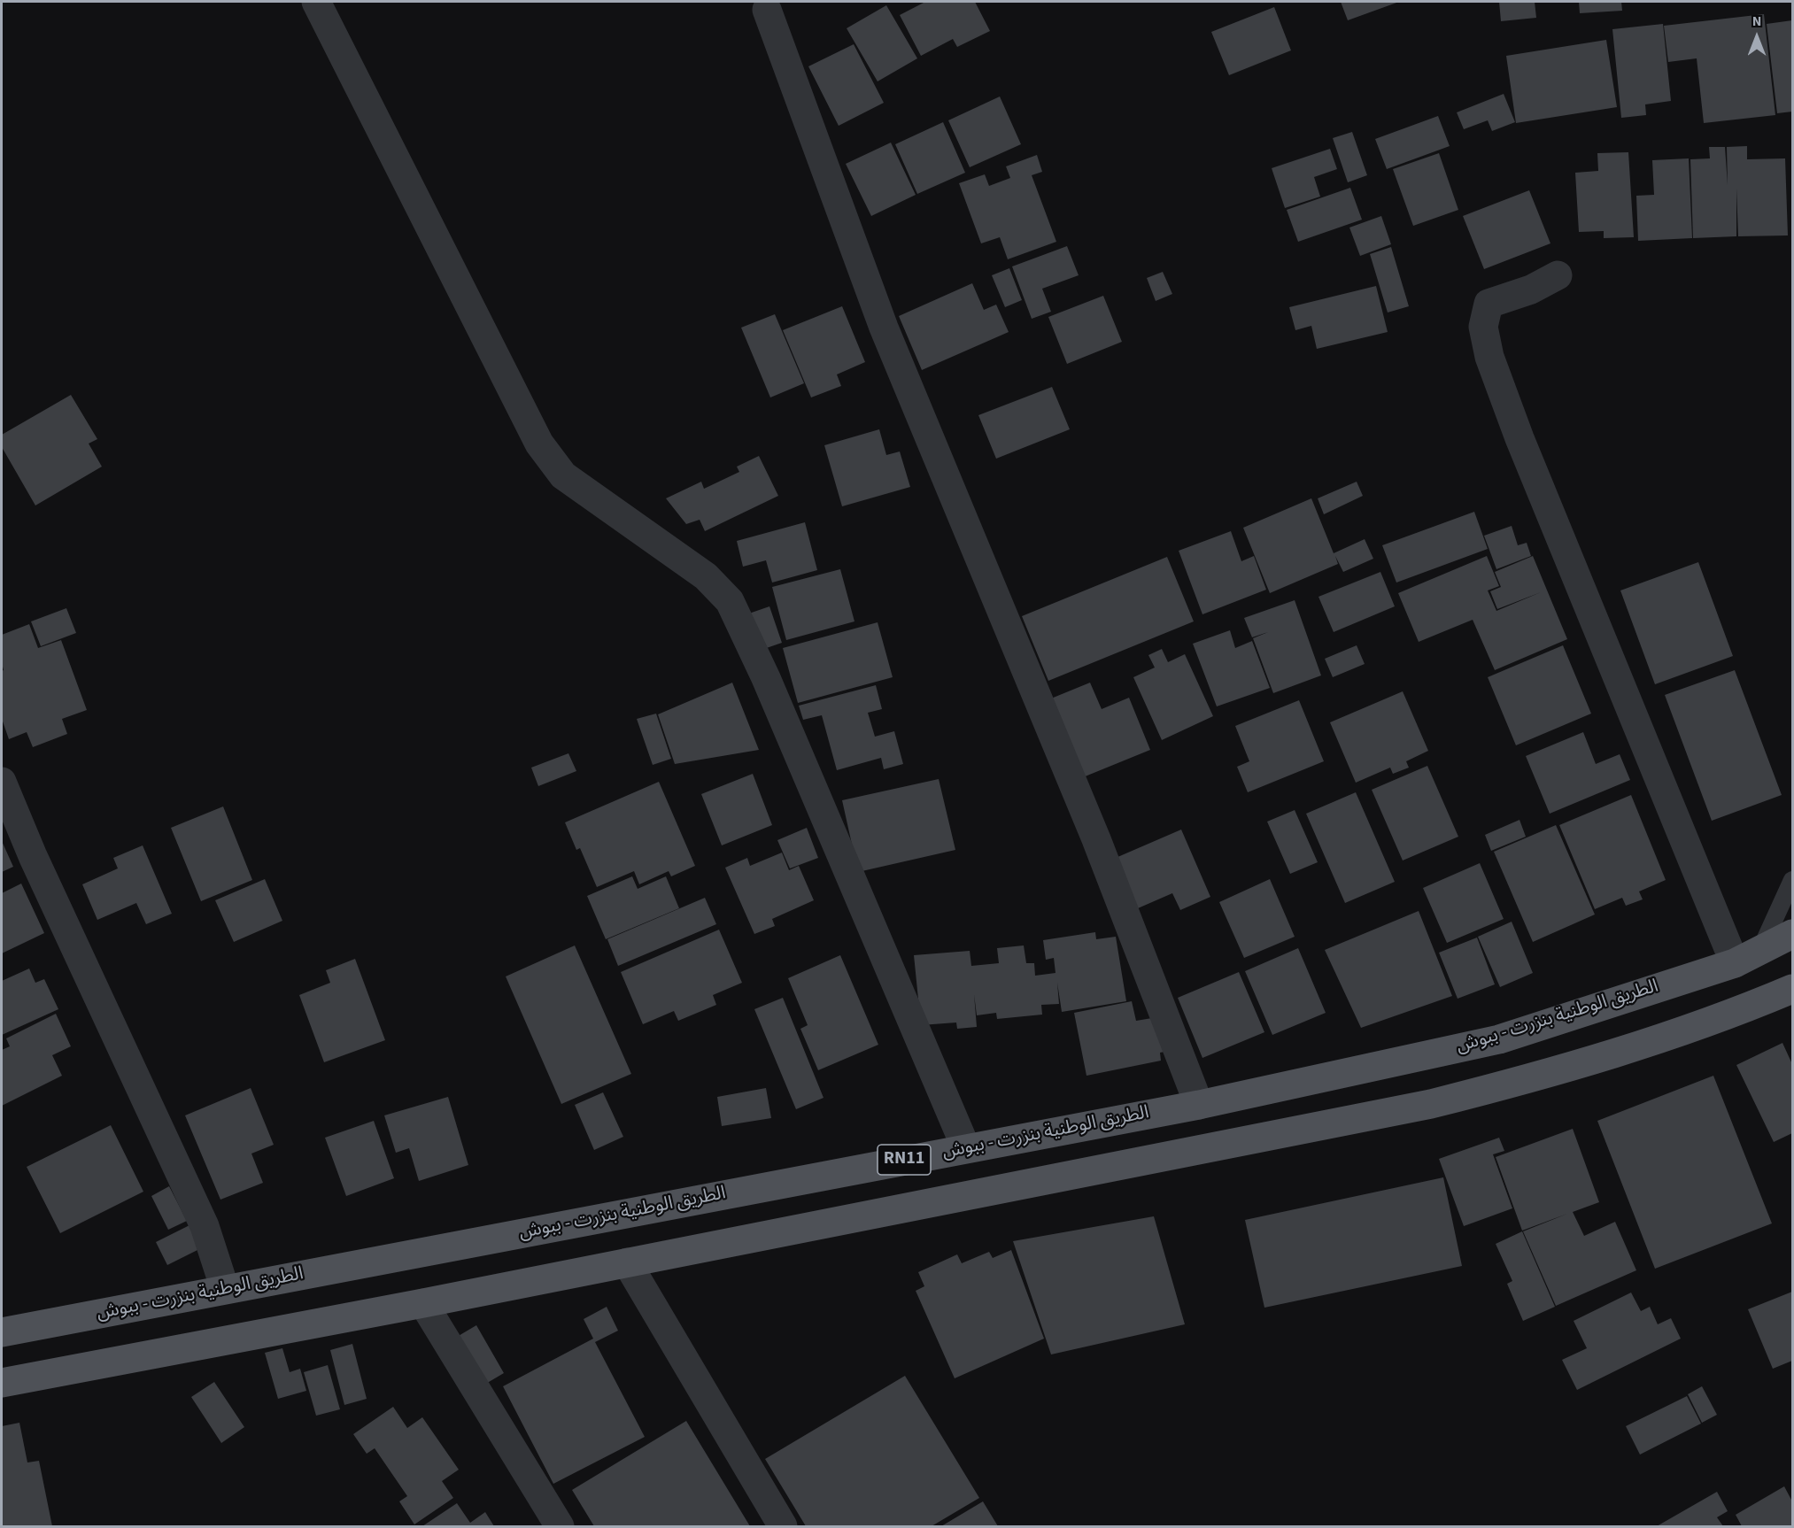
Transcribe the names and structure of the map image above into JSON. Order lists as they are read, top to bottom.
{
  "streets": {
    "main road": ["الطريق الوطنية بنزرت - ببوش", "RN11"]
  },
  "north": "top"
}
